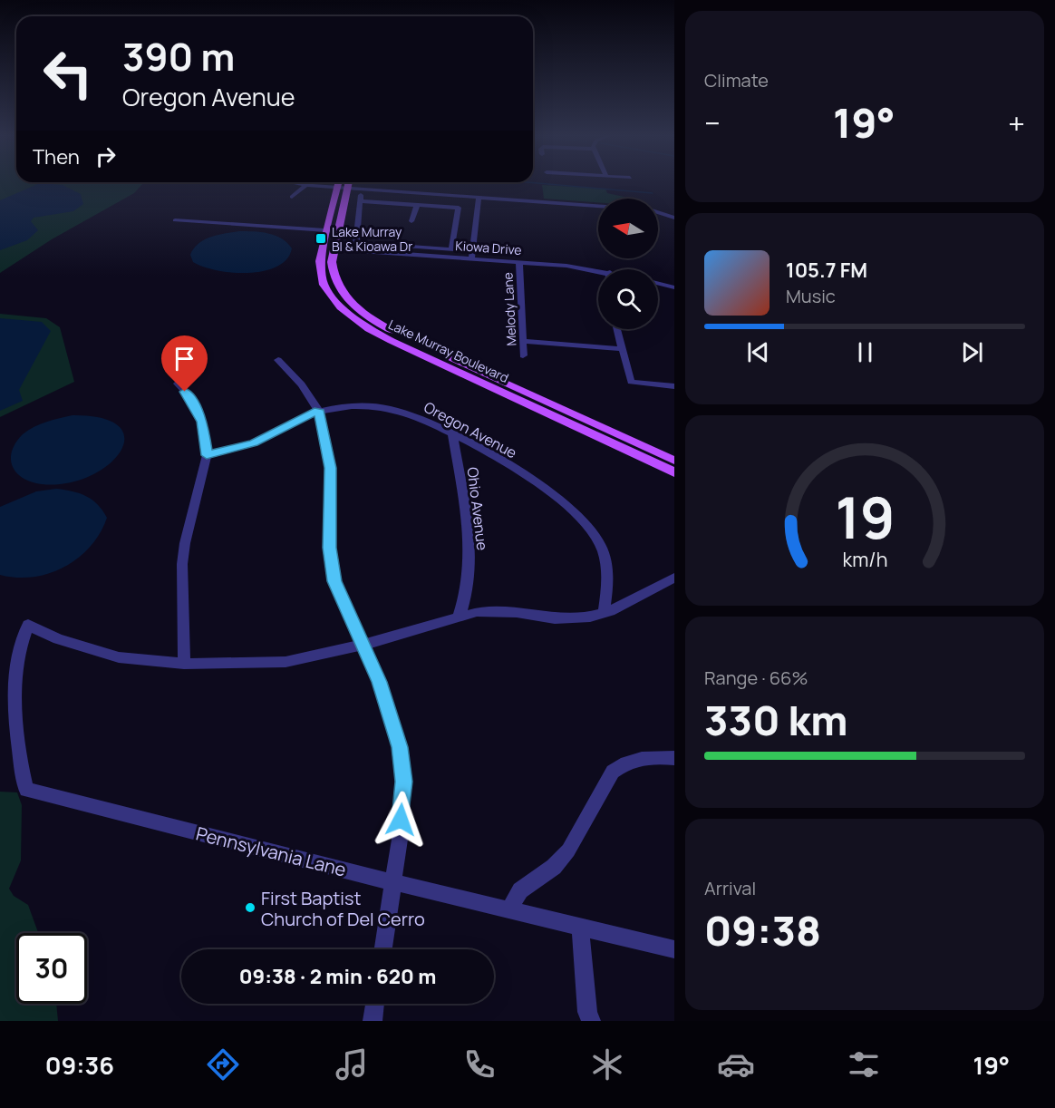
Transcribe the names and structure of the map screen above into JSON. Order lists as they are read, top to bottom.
{
  "streets": {
    "main road": ["Lake Murray Boulevard"],
    "street": [
      "Kiowa Drive",
      "Melody Lane",
      "Oregon Avenue",
      "Ohio Avenue",
      "Pennsylvania Lane"
    ]
  },
  "crossings": [
    ["Kiowa Drive", "Melody Lane"],
    ["Kiowa Drive", "Lake Murray Boulevard"],
    ["Oregon Avenue", "Ohio Avenue"]
  ],
  "places": {
    "transit": ["Lake Murray Bl & Kioawa Dr"],
    "other": ["First Baptist Church of Del Cerro"]
  },
  "north": "left",
  "page": {
    "tile": [
      "Climate",
      ["Range · 66%", "330 km"],
      ["Arrival", "09:38"]
    ],
    "turn": ["390 m", "Oregon Avenue"],
    "heat": ["−", "19°", "+"],
    "then": "Then",
    "song": ["105.7 FM", "Music"],
    "limit": "30",
    "trip": "09:38 · 2 min · 620 m",
    "tabs": ["09:36", "19°"],
    "gauge": ["19", "km/h"]
  }
}
